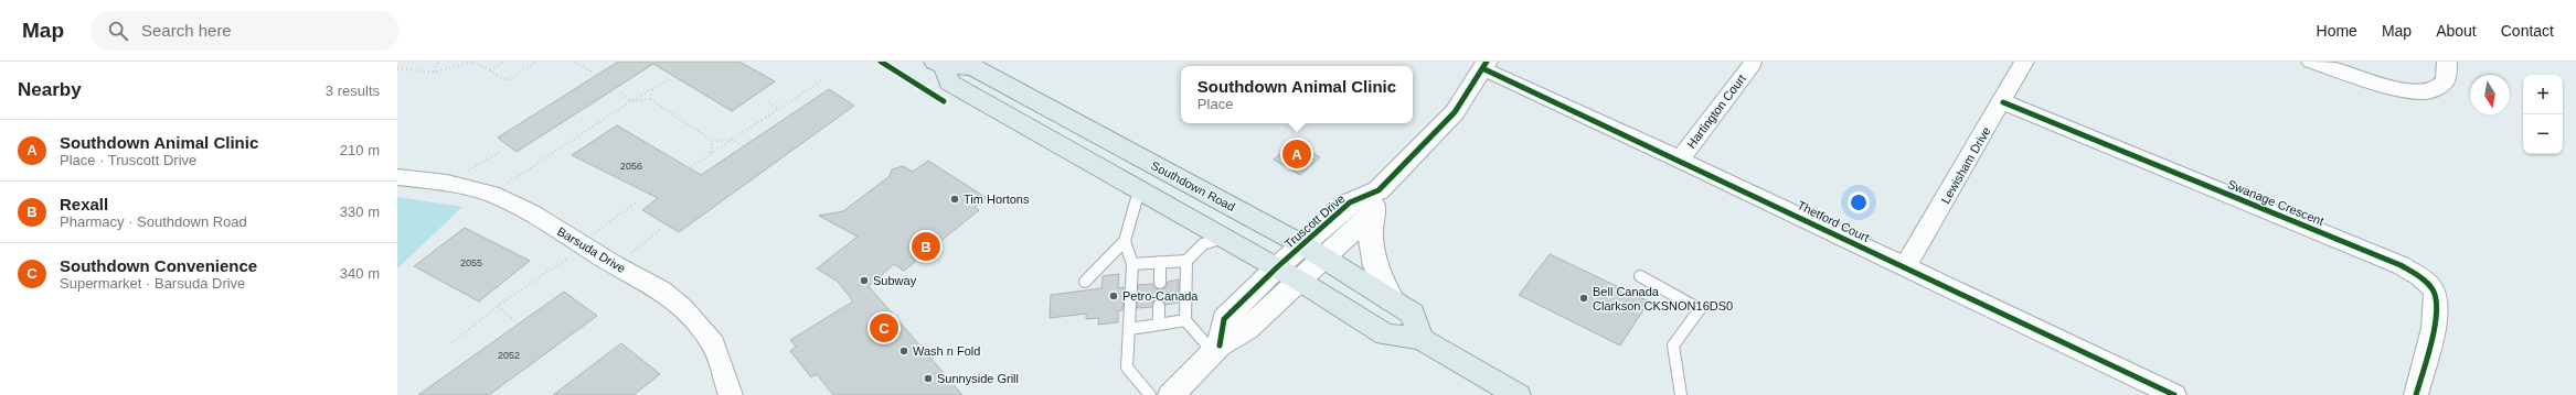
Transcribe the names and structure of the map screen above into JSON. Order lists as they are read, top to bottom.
{
  "streets": {
    "main road": ["Southdown Road"],
    "street": [
      "Hartington Court",
      "Lewisham Drive",
      "Swanage Crescent",
      "Truscott Drive",
      "Thetford Court",
      "Barsuda Drive"
    ]
  },
  "crossings": [
    ["Hartington Court", "Thetford Court"],
    ["Lewisham Drive", "Swanage Crescent"],
    ["Lewisham Drive", "Thetford Court"],
    ["Southdown Road", "Truscott Drive"],
    ["Truscott Drive", "Thetford Court"]
  ],
  "places": [
    "Tim Hortons",
    "Subway",
    "Petro-Canada",
    "Bell Canada Clarkson CKSNON16DS0",
    "Wash n Fold",
    "Sunnyside Grill"
  ],
  "house_numbers": ["2056", "2055", "2052"],
  "north": "bottom",
  "page": {
    "header": "Map",
    "search": "Search here",
    "nav": [
      "Home",
      "Map",
      "About",
      "Contact"
    ],
    "heading": ["Nearby", "3 results"],
    "popup": ["Southdown Animal Clinic", "Place"],
    "map_buttons": ["+", "−"],
    "list": [
      {
        "mark": "A",
        "name": "Southdown Animal Clinic",
        "note": "Place · Truscott Drive",
        "value": "210 m"
      },
      {
        "mark": "B",
        "name": "Rexall",
        "note": "Pharmacy · Southdown Road",
        "value": "330 m"
      },
      {
        "mark": "C",
        "name": "Southdown Convenience",
        "note": "Supermarket · Barsuda Drive",
        "value": "340 m"
      }
    ],
    "pins": ["A", "B", "C"]
  }
}
